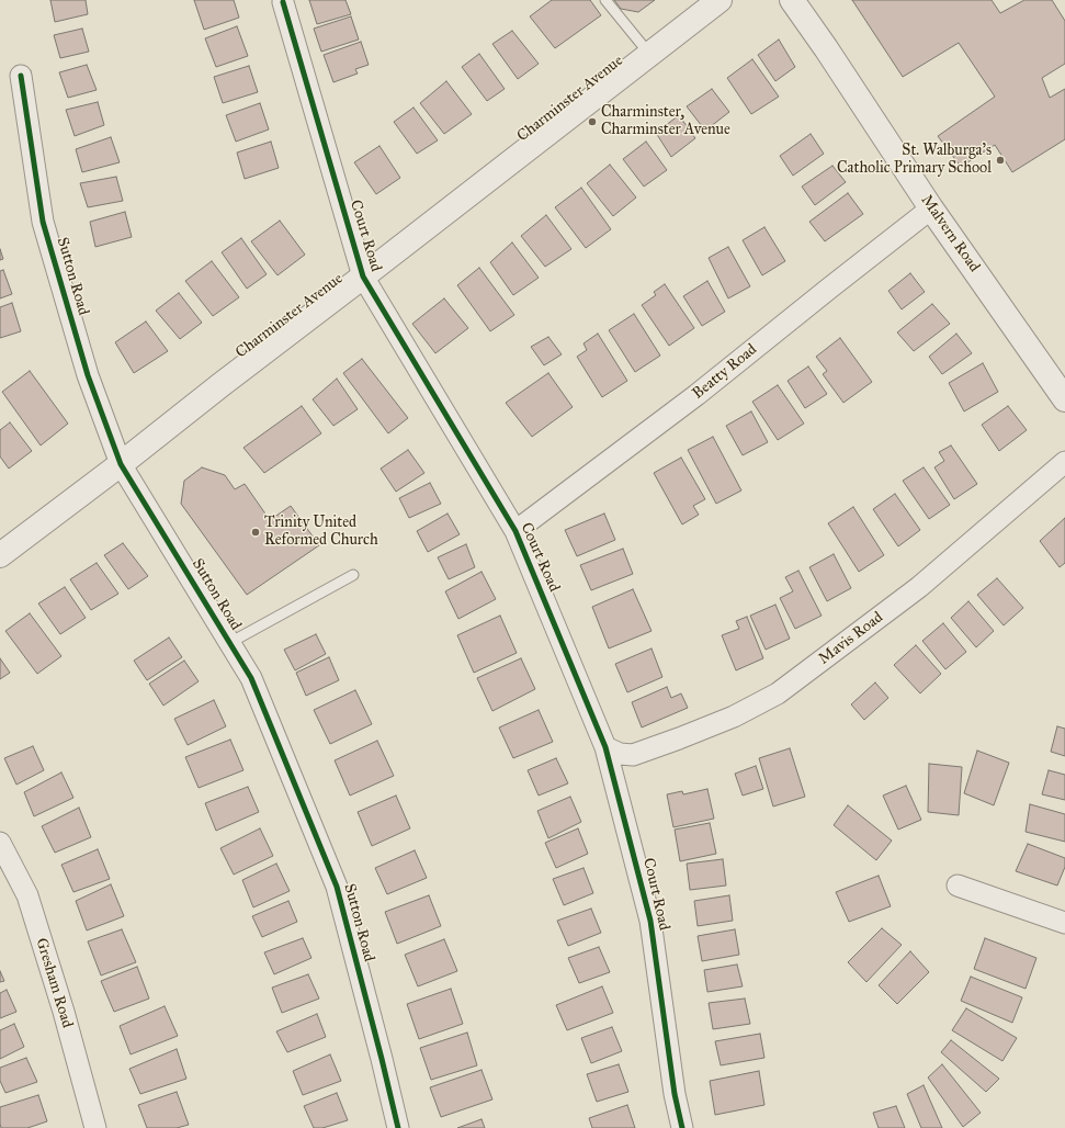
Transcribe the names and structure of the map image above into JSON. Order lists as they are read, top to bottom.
{
  "streets": {
    "street": [
      "Charminster Avenue",
      "Malvern Road",
      "Court Road",
      "Sutton Road",
      "Beatty Road",
      "Mavis Road",
      "Gresham Road"
    ]
  },
  "crossings": [
    ["Charminster Avenue", "Court Road"],
    ["Charminster Avenue", "Sutton Road"],
    ["Malvern Road", "Beatty Road"],
    ["Court Road", "Beatty Road"],
    ["Court Road", "Mavis Road"]
  ],
  "places": ["Charminster, Charminster Avenue", "St. Walburga's Catholic Primary School", "Trinity United Reformed Church"]
}
